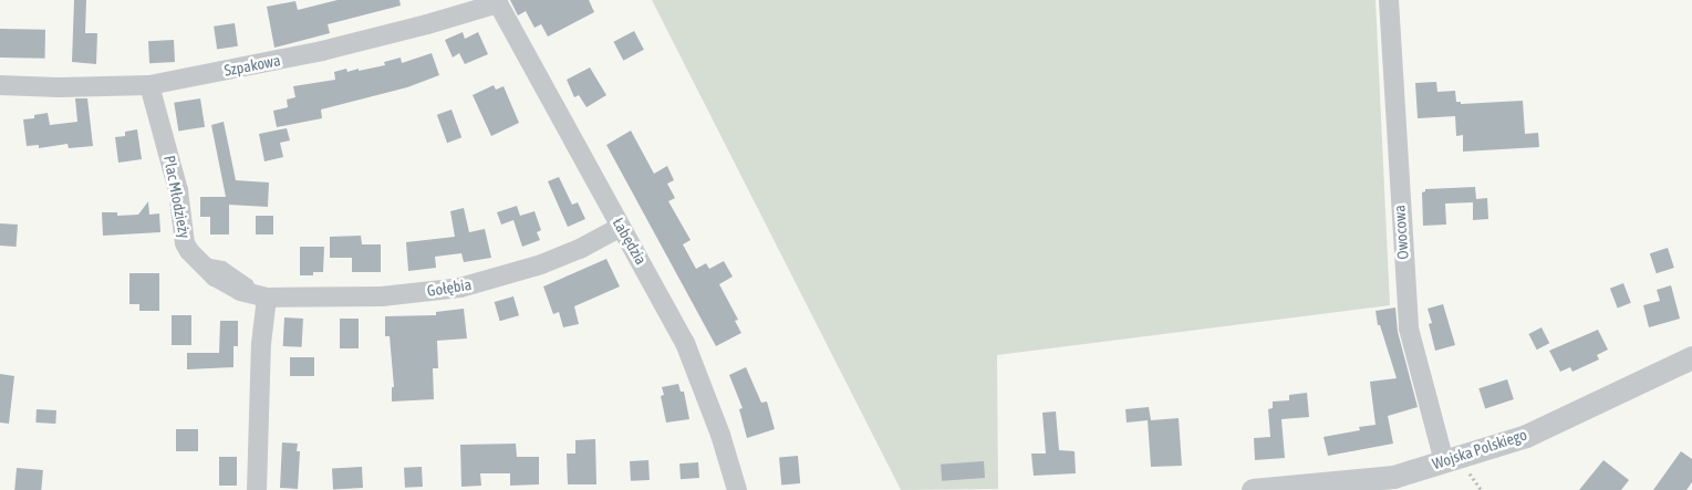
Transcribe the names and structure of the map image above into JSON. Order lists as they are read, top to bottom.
{
  "streets": {
    "street": [
      "Szpakowa",
      "Plac Młodzieży",
      "Owocowa",
      "Łabędzia",
      "Gołębia",
      "Wojska Polskiego"
    ]
  },
  "crossings": [
    ["Szpakowa", "Plac Młodzieży"],
    ["Szpakowa", "Łabędzia"],
    ["Plac Młodzieży", "Gołębia"],
    ["Owocowa", "Wojska Polskiego"],
    ["Łabędzia", "Gołębia"]
  ]
}
